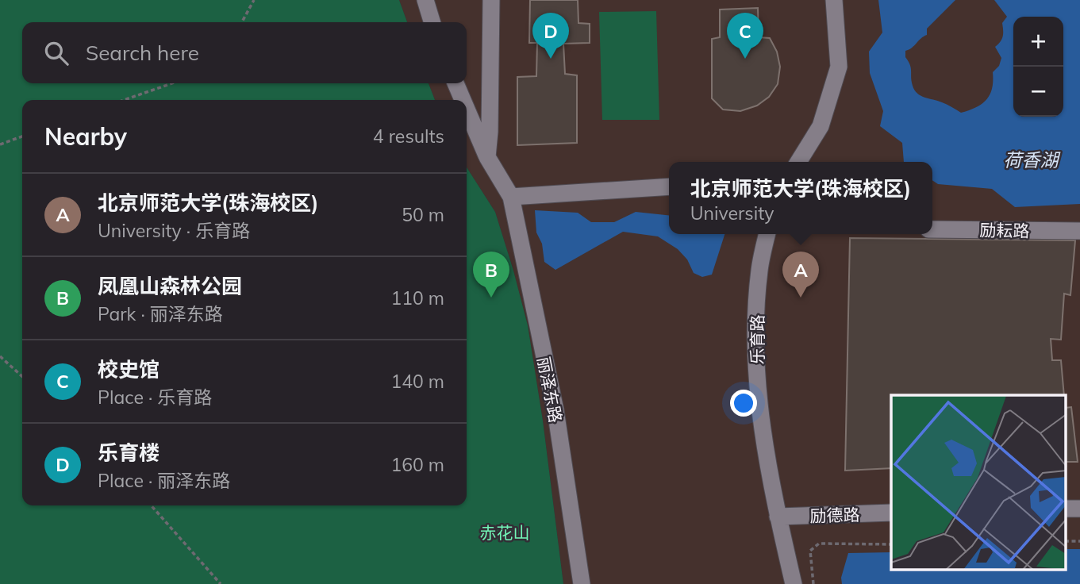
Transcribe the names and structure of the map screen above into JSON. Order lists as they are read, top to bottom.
{
  "streets": {
    "street": [
      "励耘路",
      "乐育路",
      "丽泽东路",
      "励德路"
    ]
  },
  "crossings": [
    ["乐育路", "励德路"]
  ],
  "water": ["荷香湖"],
  "parks": ["赤花山"],
  "page": {
    "pins": [
      "C",
      "D",
      "A",
      "B"
    ],
    "map_buttons": ["+", "−"],
    "search": "Search here",
    "heading": ["Nearby", "4 results"],
    "popup": ["北京师范大学(珠海校区)", "University"],
    "list": [
      {
        "mark": "A",
        "name": "北京师范大学(珠海校区)",
        "note": "University · 乐育路",
        "value": "50 m"
      },
      {
        "mark": "B",
        "name": "凤凰山森林公园",
        "note": "Park · 丽泽东路",
        "value": "110 m"
      },
      {
        "mark": "C",
        "name": "校史馆",
        "note": "Place · 乐育路",
        "value": "140 m"
      },
      {
        "mark": "D",
        "name": "乐育楼",
        "note": "Place · 丽泽东路",
        "value": "160 m"
      }
    ]
  }
}
